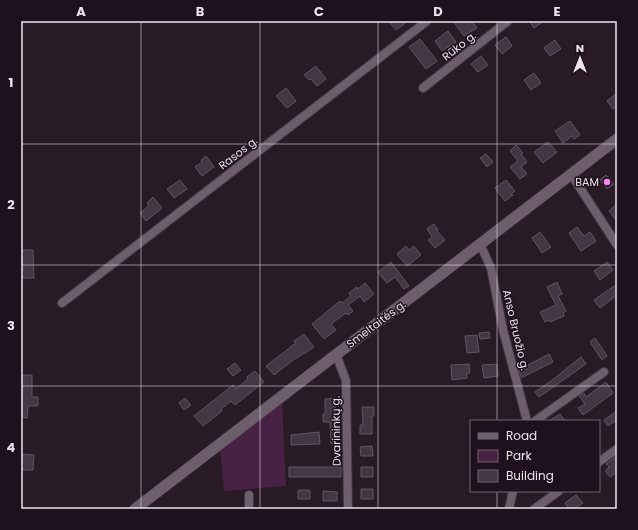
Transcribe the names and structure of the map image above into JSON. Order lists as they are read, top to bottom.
{
  "streets": {
    "main road": ["Smeltaitės g."],
    "street": [
      "Rūko g.",
      "Rasos g.",
      "Anso Bruožio g.",
      "Dvarininkų g."
    ]
  },
  "crossings": [
    ["Smeltaitės g.", "Anso Bruožio g."],
    ["Smeltaitės g.", "Dvarininkų g."]
  ],
  "places": ["BAM"],
  "legend": ["Road", "Park", "Building"],
  "north": "top",
  "grid": {
    "columns": [
      "A",
      "B",
      "C",
      "D",
      "E"
    ],
    "rows": [
      "1",
      "2",
      "3",
      "4"
    ]
  }
}
